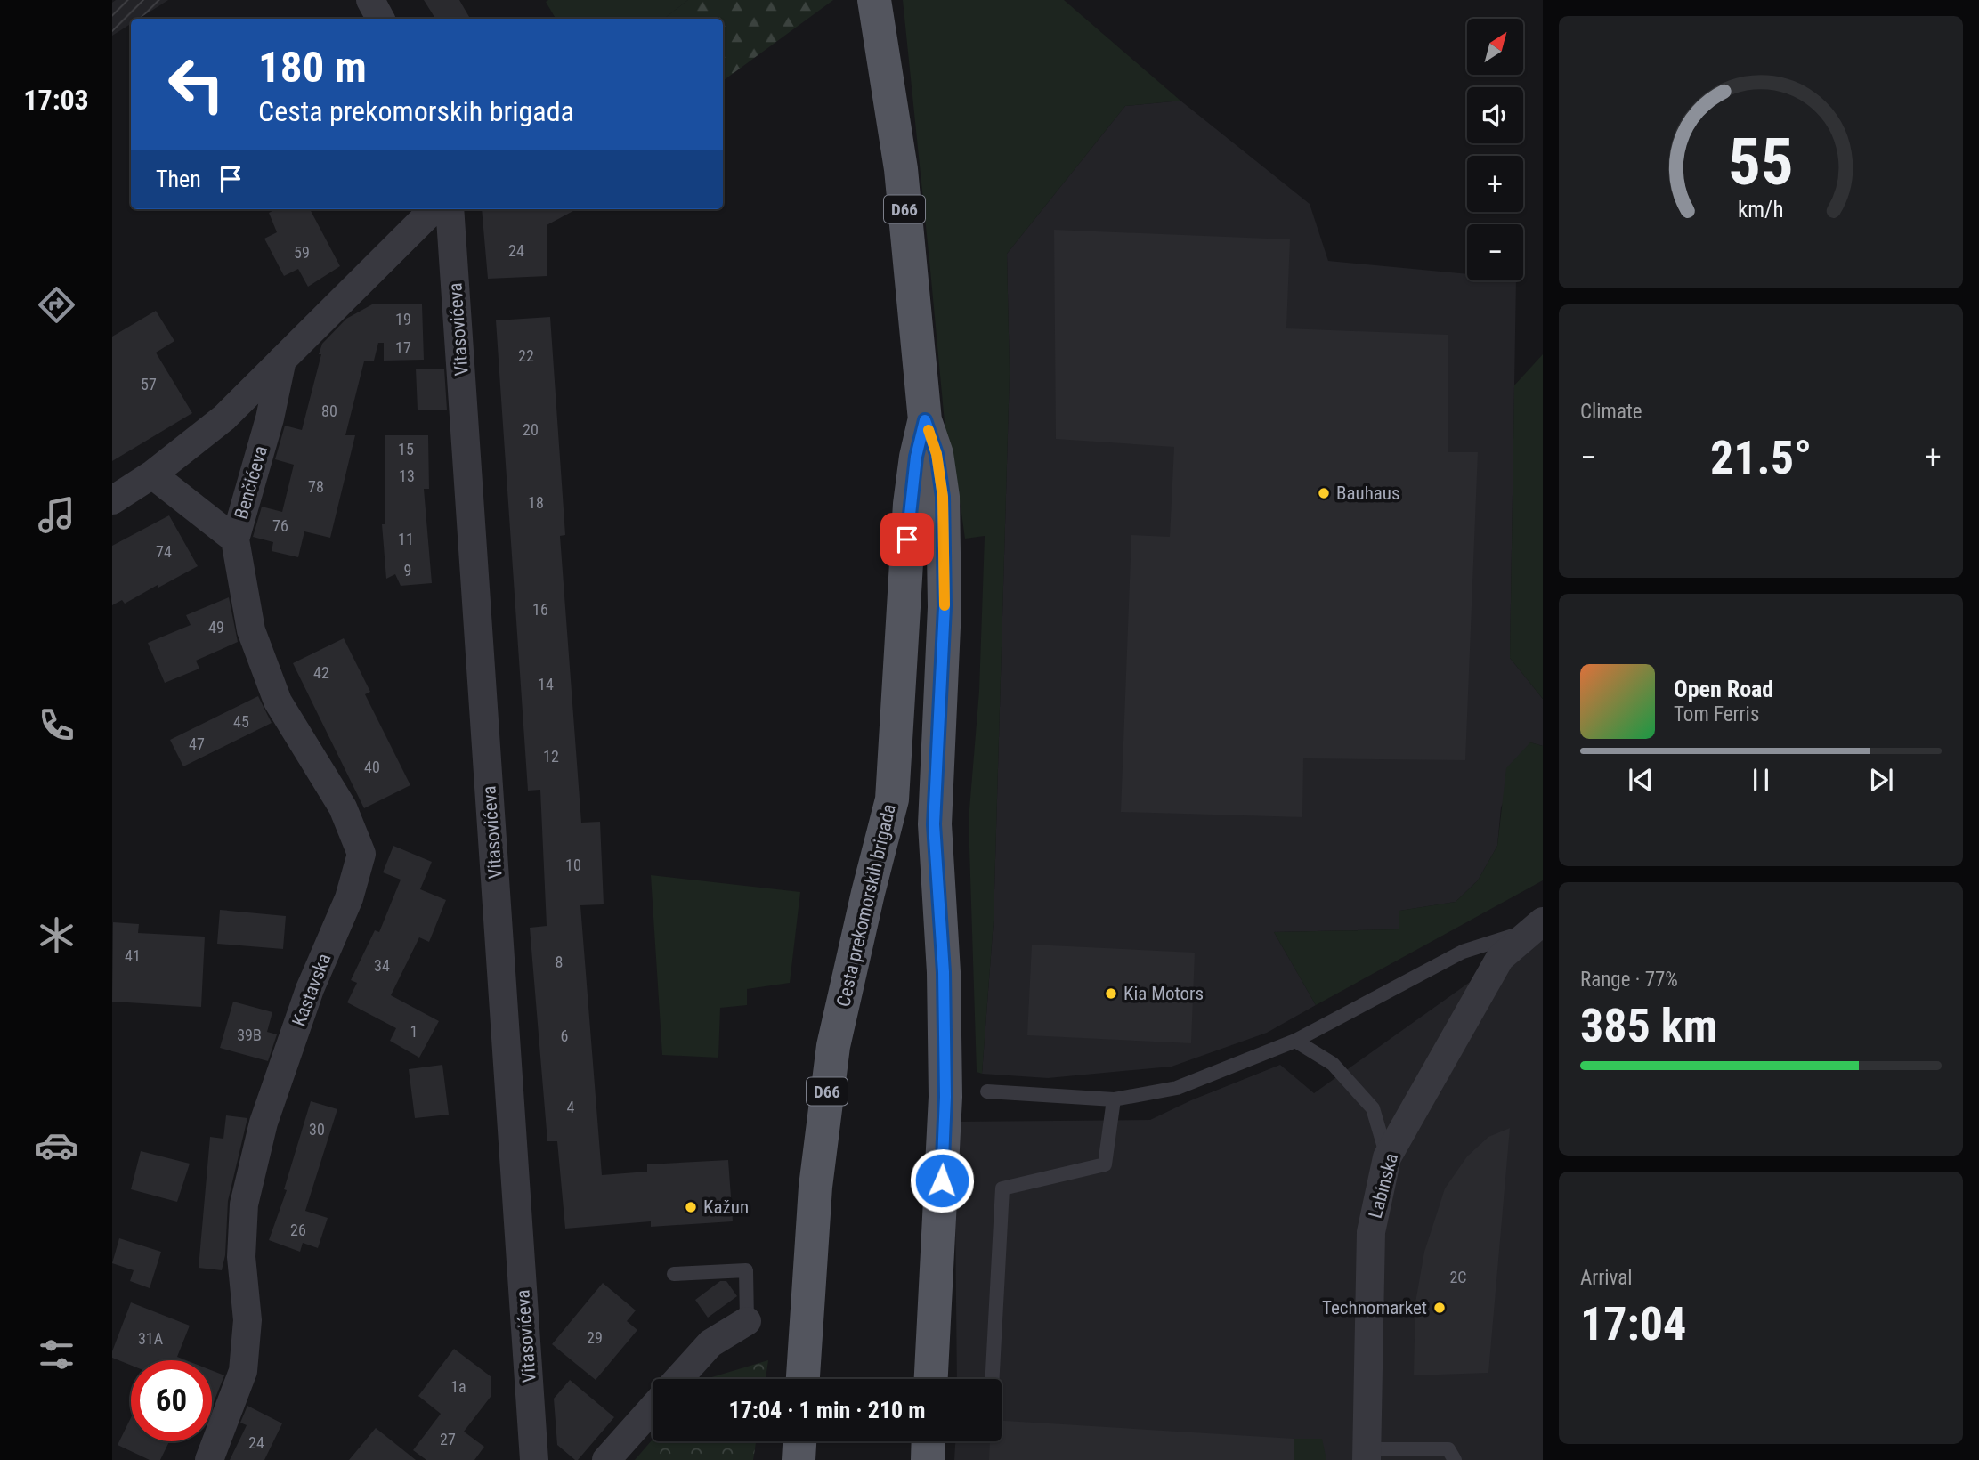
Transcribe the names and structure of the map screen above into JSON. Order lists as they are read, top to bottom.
{
  "streets": {
    "main road": ["D66", "Cesta prekomorskih brigada"],
    "street": [
      "Vitasovićeva",
      "Benčićeva",
      "Kastavska",
      "Labinska"
    ]
  },
  "crossings": [
    ["Benčićeva", "Kastavska"]
  ],
  "places": [
    "Bauhaus",
    "Kia Motors",
    "Kažun",
    "Technomarket"
  ],
  "house_numbers": [
    "24",
    "59",
    "19",
    "17",
    "22",
    "57",
    "80",
    "20",
    "15",
    "13",
    "78",
    "18",
    "76",
    "11",
    "74",
    "9",
    "16",
    "49",
    "42",
    "14",
    "45",
    "47",
    "12",
    "40",
    "10",
    "41",
    "8",
    "34",
    "1",
    "39B",
    "6",
    "4",
    "30",
    "26",
    "2C",
    "29",
    "31A",
    "1a",
    "27",
    "24"
  ],
  "north": "top right",
  "page": {
    "tabs": "17:03",
    "map_buttons": ["+", "−"],
    "turn": ["180 m", "Cesta prekomorskih brigada"],
    "then": "Then",
    "tile": [
      "Climate",
      ["Range · 77%", "385 km"],
      ["Arrival", "17:04"]
    ],
    "heat": ["−", "21.5°", "+"],
    "song": ["Open Road", "Tom Ferris"],
    "limit": "60",
    "trip": "17:04 · 1 min · 210 m",
    "gauge": ["55", "km/h"]
  }
}
